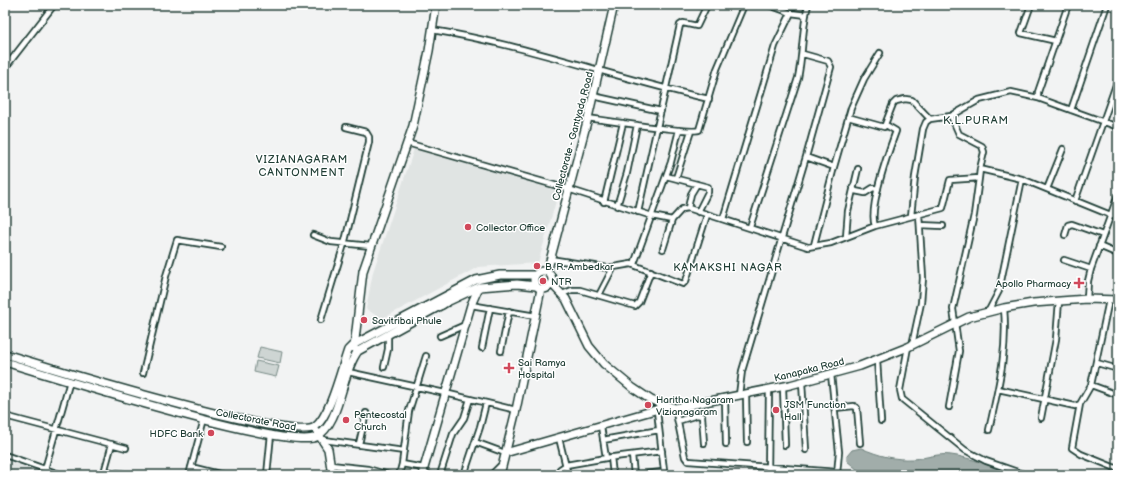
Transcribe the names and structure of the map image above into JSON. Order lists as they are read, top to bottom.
{
  "streets": {
    "street": ["Collectorate - Gantyada Road", "Kanapaka Road", "Collectorate Road"]
  },
  "districts": ["K.L.PURAM", "VIZIANAGARAM CANTONMENT", "KAMAKSHI NAGAR"],
  "places": {
    "other": [
      "Collector Office",
      "B. R. Ambedkar",
      "NTR",
      "Savitribai Phule",
      "Haritha Nagaram Vizianagaram",
      "JSM Function Hall",
      "Pentecostal Church",
      "HDFC Bank"
    ],
    "health": ["Apollo Pharmacy", "Sai Ramya Hospital"]
  }
}
